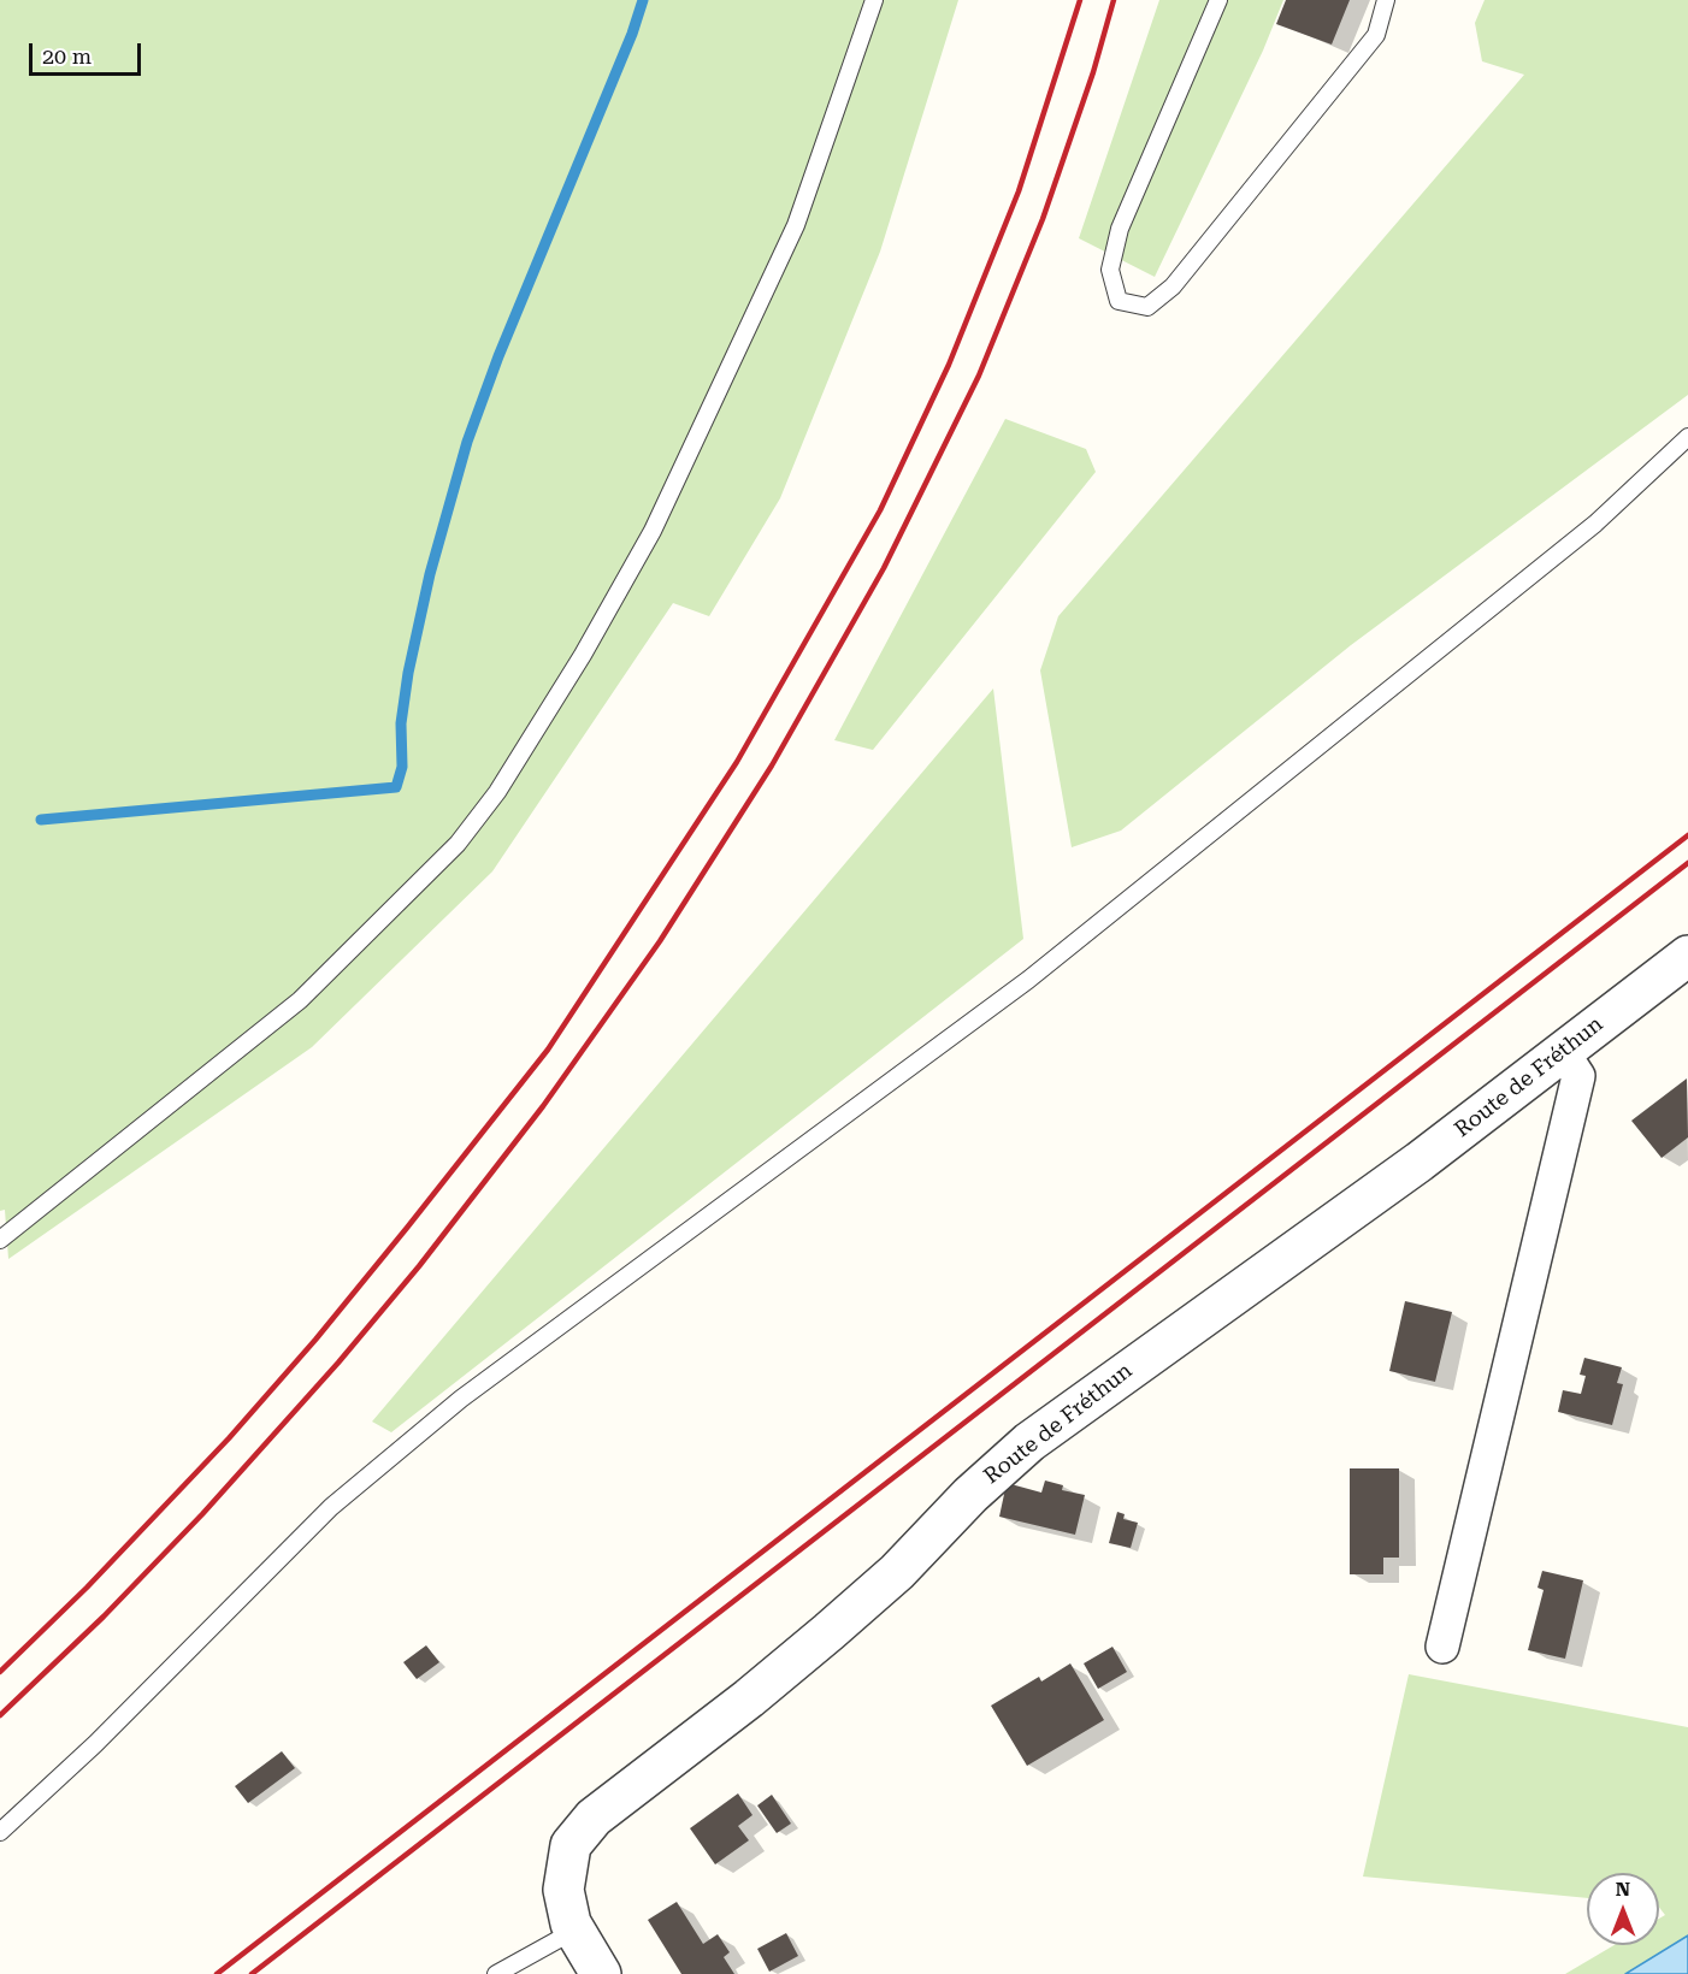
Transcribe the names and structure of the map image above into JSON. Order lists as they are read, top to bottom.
{
  "streets": {
    "street": ["Route de Fréthun"]
  },
  "scale_bar": "20 m",
  "north": "top"
}
